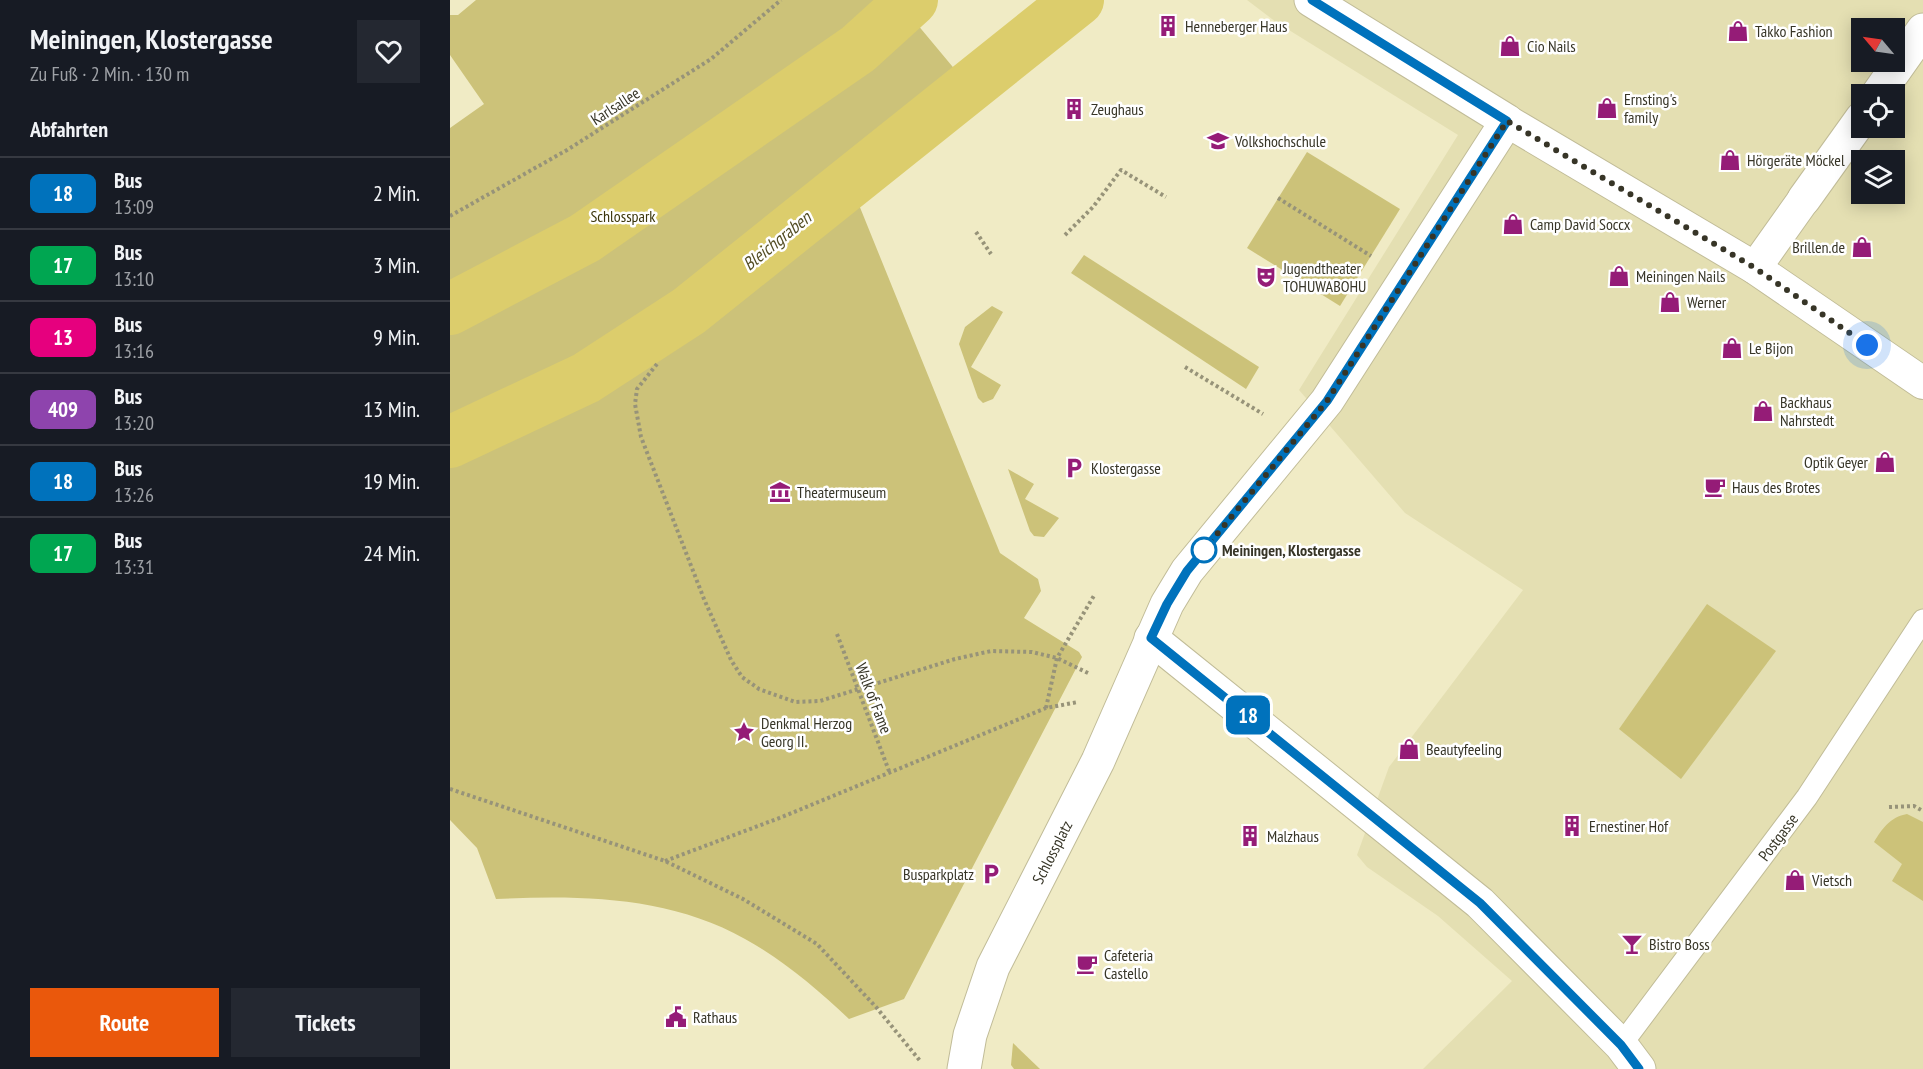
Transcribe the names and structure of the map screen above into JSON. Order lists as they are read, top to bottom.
{
  "streets": {
    "street": ["Schlossplatz"],
    "lane": ["Postgasse"],
    "path": ["Karlsallee", "Walk of Fame"]
  },
  "water": ["Bleichgraben"],
  "parks": ["Schlosspark"],
  "places": {
    "building": [
      "Henneberger Haus",
      "Zeughaus",
      "Ernestiner Hof",
      "Malzhaus"
    ],
    "shop": [
      "Takko Fashion",
      "Cio Nails",
      "Ernsting's family",
      "Hörgeräte Möckel",
      "Camp David Soccx",
      "Brillen.de",
      "Meiningen Nails",
      "Werner",
      "Le Bijon",
      "Backhaus Nahrstedt",
      "Optik Geyer",
      "Beautyfeeling",
      "Vietsch"
    ],
    "school or university": ["Volkshochschule"],
    "theatre": ["Jugendtheater TOHUWABOHU"],
    "parking": ["Klostergasse", "Busparkplatz"],
    "cafe": ["Haus des Brotes", "Cafeteria Castello"],
    "museum": ["Theatermuseum"],
    "other": ["Meiningen, Klostergasse"],
    "place": ["Denkmal Herzog Georg II."],
    "bar": ["Bistro Boss"],
    "public building": ["Rathaus"]
  },
  "lines": ["bus line 18"],
  "north": "top left",
  "page": {
    "heading": [
      ["Meiningen, Klostergasse", "Zu Fuß · 2 Min. · 130 m"],
      "Abfahrten"
    ],
    "on_map": "18",
    "list": [
      {
        "mark": "18",
        "name": "Bus",
        "note": "13:09",
        "value": "2 Min."
      },
      {
        "mark": "17",
        "name": "Bus",
        "note": "13:10",
        "value": "3 Min."
      },
      {
        "mark": "13",
        "name": "Bus",
        "note": "13:16",
        "value": "9 Min."
      },
      {
        "mark": "409",
        "name": "Bus",
        "note": "13:20",
        "value": "13 Min."
      },
      {
        "mark": "18",
        "name": "Bus",
        "note": "13:26",
        "value": "19 Min."
      },
      {
        "mark": "17",
        "name": "Bus",
        "note": "13:31",
        "value": "24 Min."
      }
    ],
    "buttons": ["Route", "Tickets"]
  }
}
